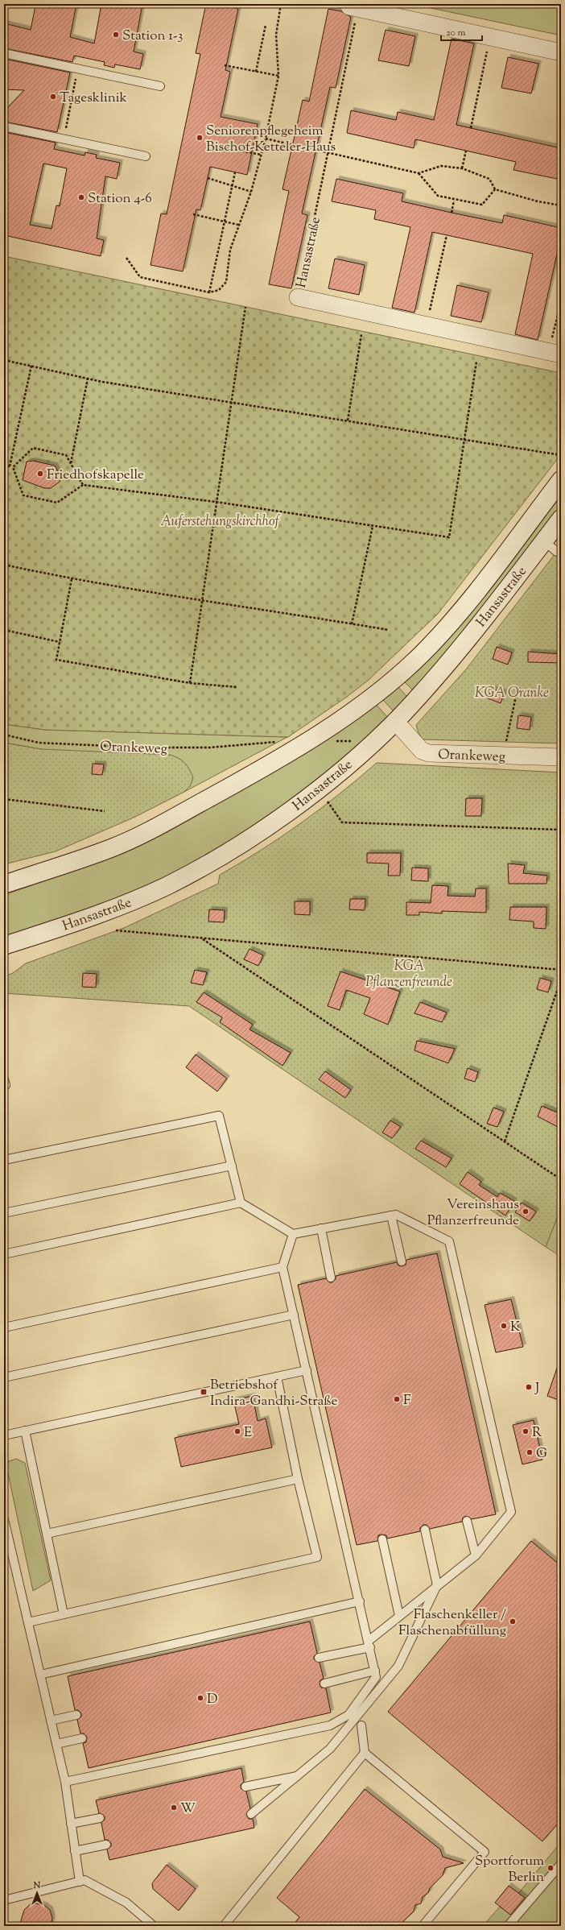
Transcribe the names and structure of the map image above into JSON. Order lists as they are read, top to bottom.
{
  "streets": {
    "main road": ["Hansastraße"],
    "street": ["Orankeweg"]
  },
  "crossings": [
    ["Hansastraße", "Orankeweg"]
  ],
  "parks": ["Auferstehungskirchhof", "KGA Oranke", "KGA Pflanzenfreunde"],
  "places": {
    "other": [
      "Station 1-3",
      "Tagesklinik",
      "Seniorenpflegeheim Bischof-Ketteler-Haus",
      "Station 4-6",
      "Friedhofskapelle",
      "Vereinshaus Pflanzerfreunde",
      "K",
      "J",
      "F",
      "E",
      "R",
      "G",
      "Flaschenkeller / Flaschenabfüllung",
      "D",
      "W",
      "Sportforum Berlin"
    ],
    "transit": ["Betriebshof Indira-Gandhi-Straße"]
  },
  "scale_bar": "20 m",
  "north": "top"
}
